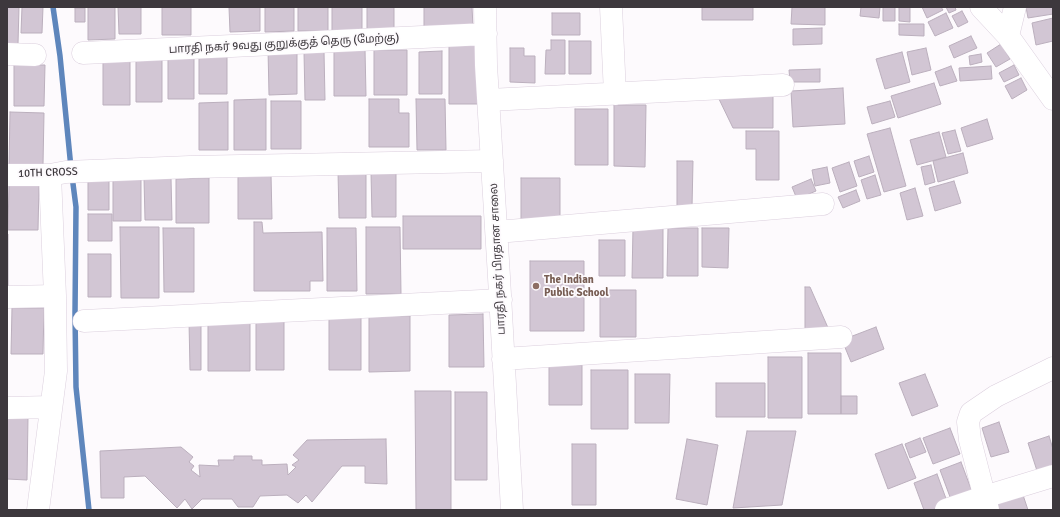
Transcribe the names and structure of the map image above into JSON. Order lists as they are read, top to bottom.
{
  "streets": {
    "street": ["பாரதி நகர் 9வது குறுக்குத் தெரு (மேற்கு)", "10TH CROSS", "பாரதி நகர் பிரதான சாலை"]
  },
  "crossings": [
    ["பாரதி நகர் 9வது குறுக்குத் தெரு (மேற்கு)", "பாரதி நகர் பிரதான சாலை"],
    ["10TH CROSS", "பாரதி நகர் பிரதான சாலை"]
  ],
  "places": ["The Indian Public School"]
}
